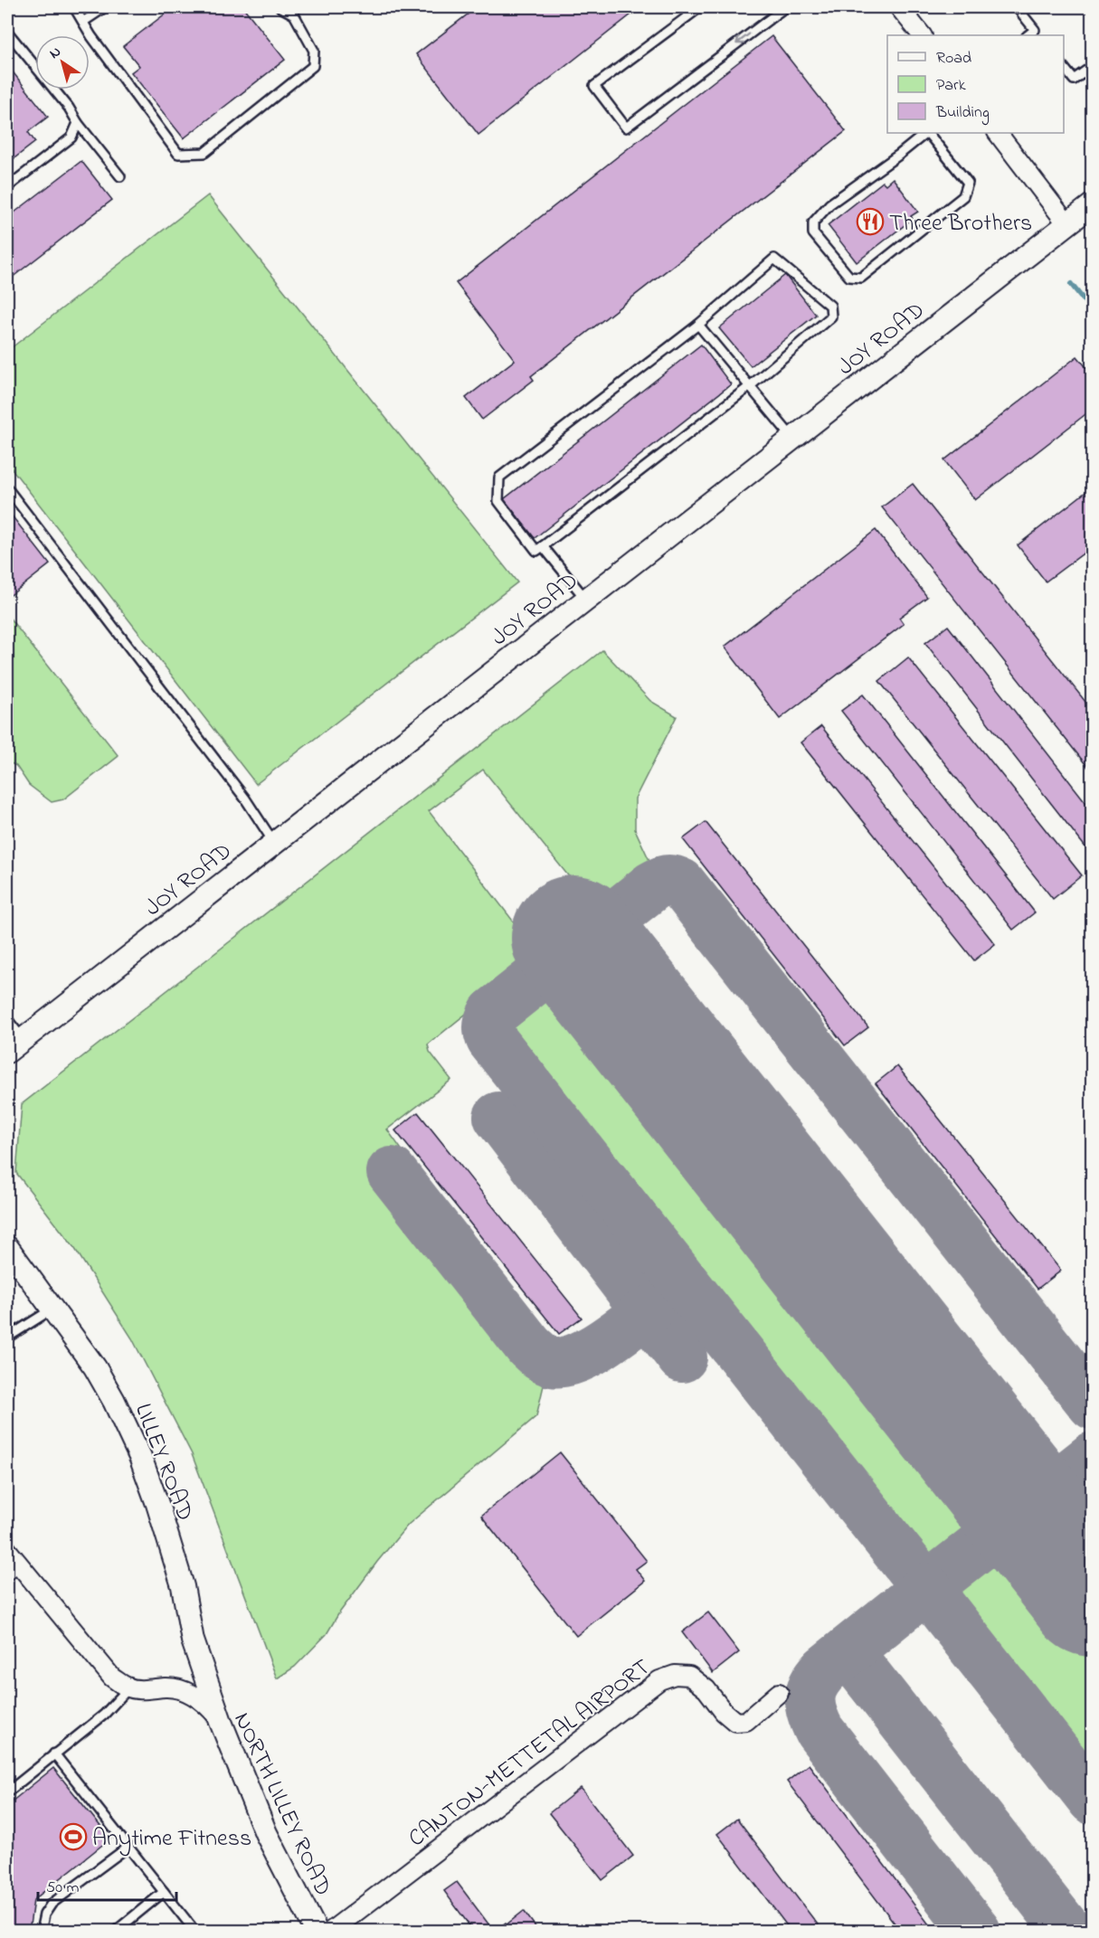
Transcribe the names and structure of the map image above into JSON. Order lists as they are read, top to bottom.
{
  "streets": {
    "street": [
      "JOY ROAD",
      "LILLEY ROAD",
      "CANTON-METTETAL AIRPORT",
      "NORTH LILLEY ROAD"
    ]
  },
  "crossings": [
    ["LILLEY ROAD", "NORTH LILLEY ROAD"]
  ],
  "places": {
    "restaurant": ["Three Brothers"],
    "sports": ["Anytime Fitness"]
  },
  "legend": ["Road", "Park", "Building"],
  "scale_bar": "50 m",
  "north": "top left"
}
